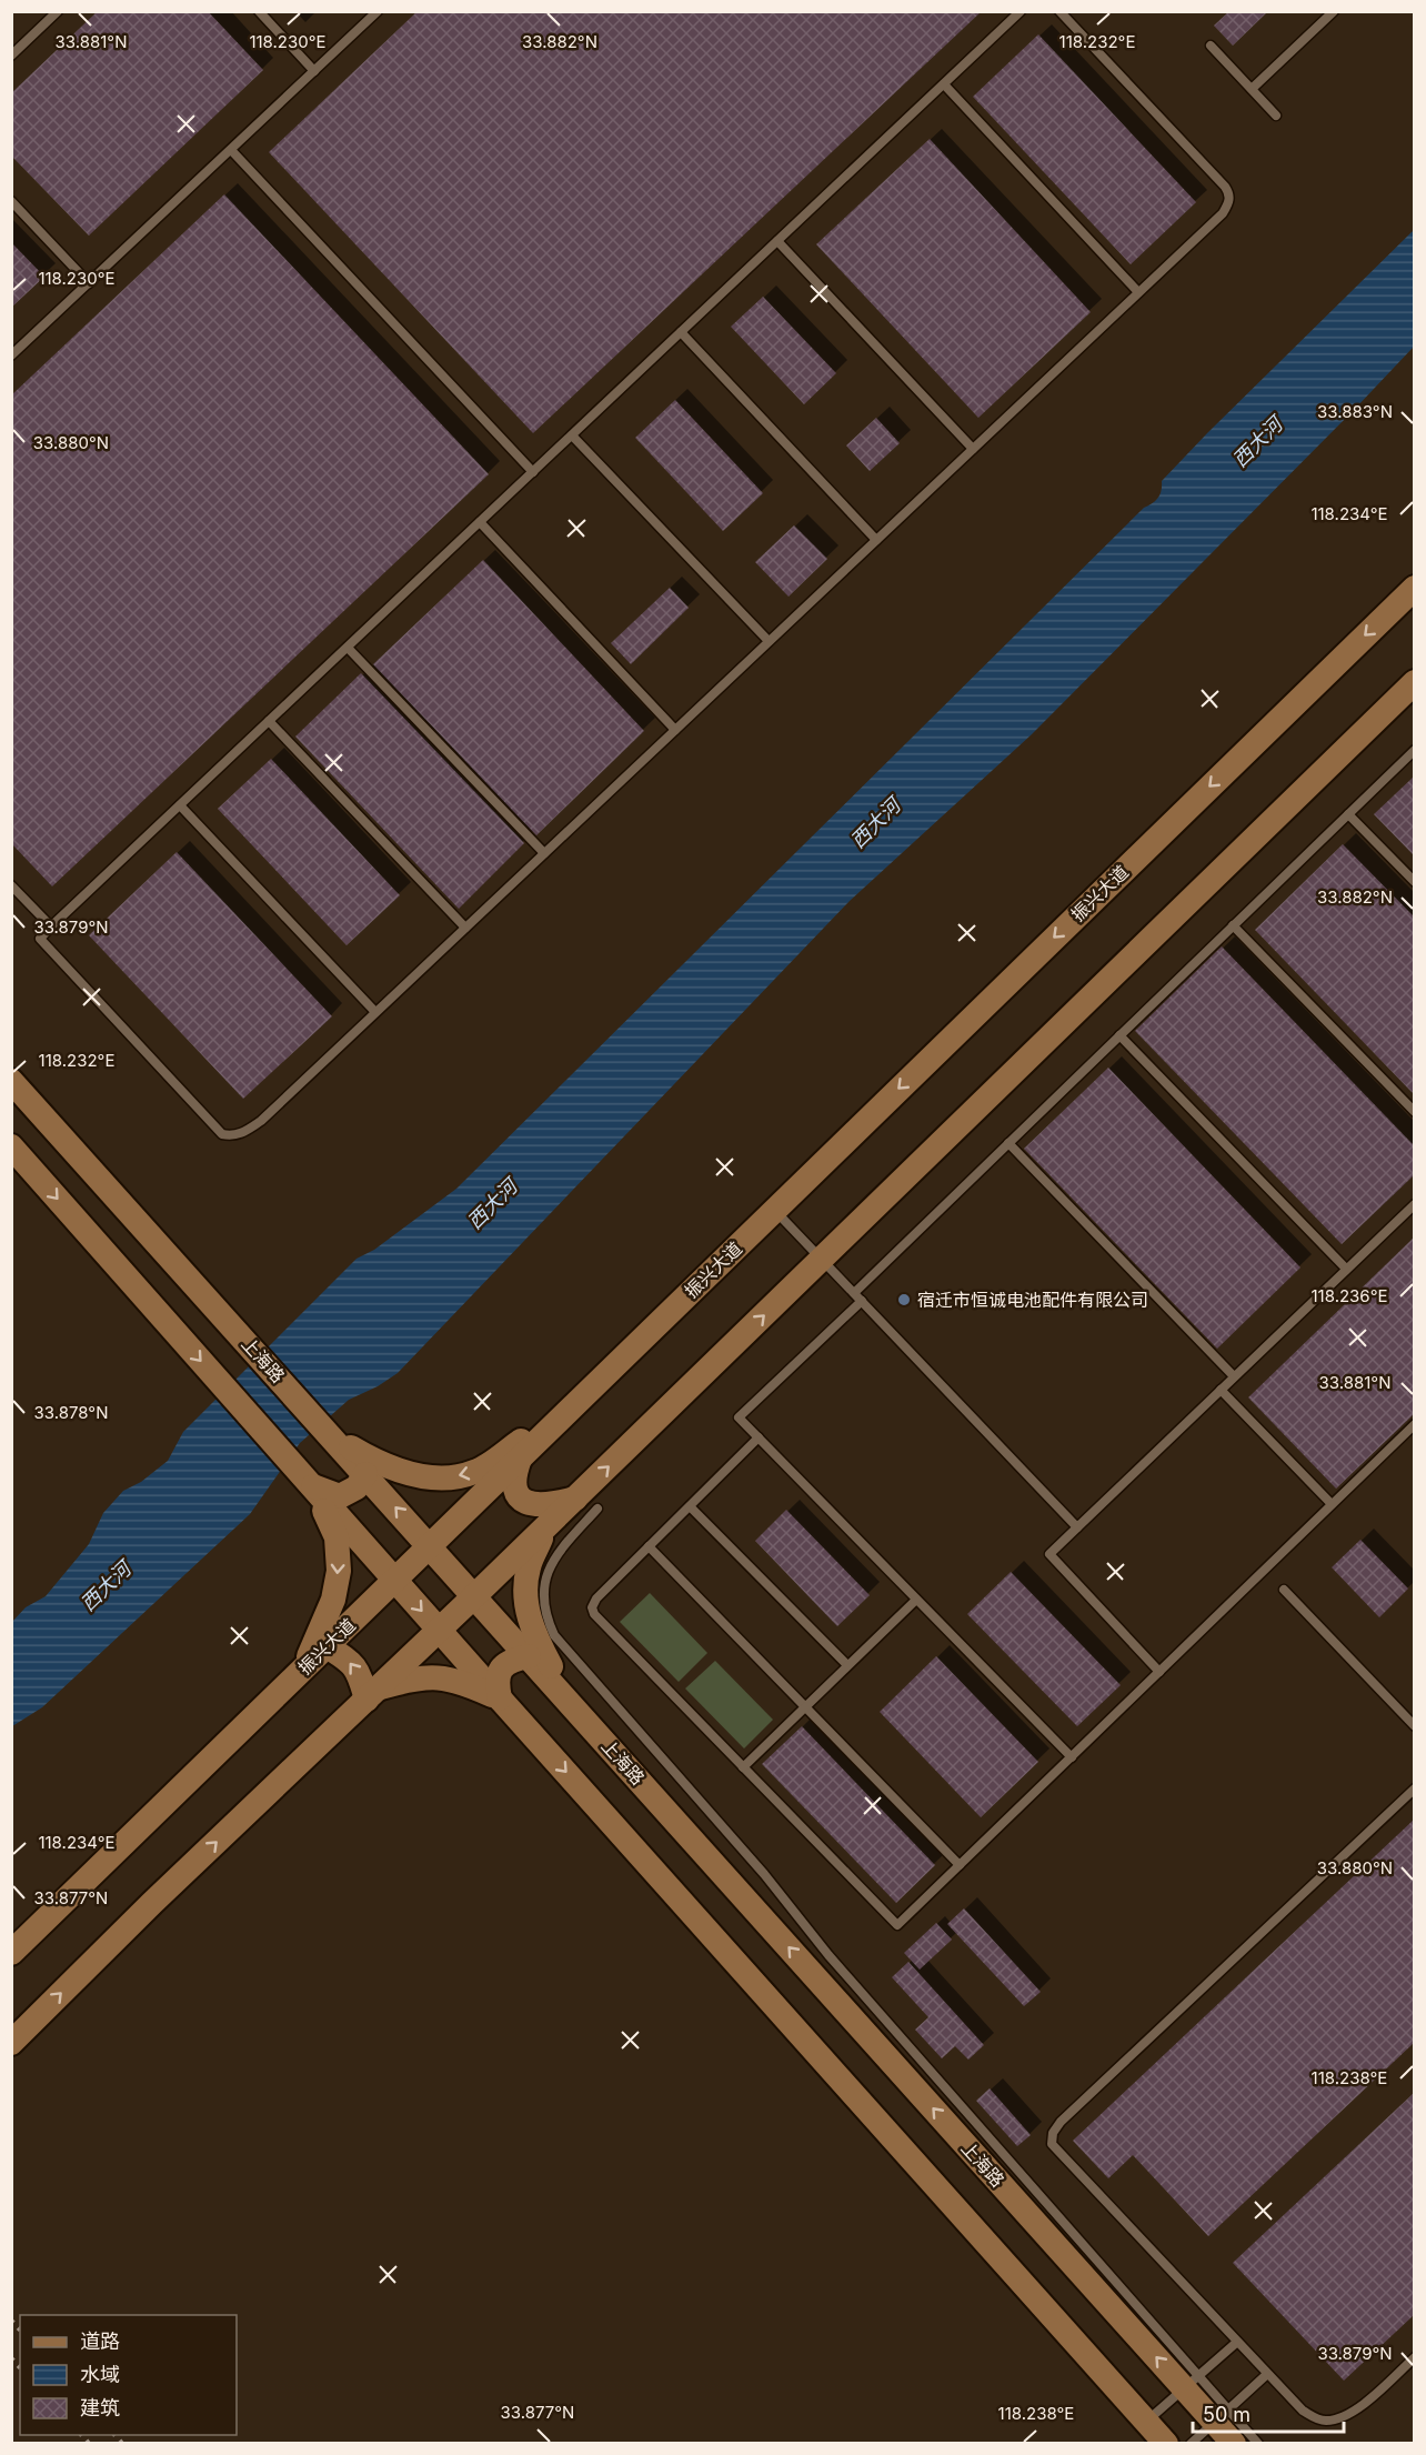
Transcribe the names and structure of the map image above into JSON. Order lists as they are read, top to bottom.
{
  "streets": {
    "main road": ["振兴大道", "上海路"]
  },
  "crossings": [
    ["振兴大道", "上海路"]
  ],
  "water": ["西大河"],
  "places": ["宿迁市恒诚电池配件有限公司"],
  "legend": ["道路", "水域", "建筑"],
  "scale_bar": "50 m",
  "coordinates": [
    "118.230°E",
    "118.232°E",
    "33.881°N",
    "33.882°N",
    "33.883°N",
    "33.880°N",
    "118.234°E",
    "33.879°N",
    "118.236°E",
    "33.878°N",
    "33.877°N",
    "118.238°E"
  ]
}
